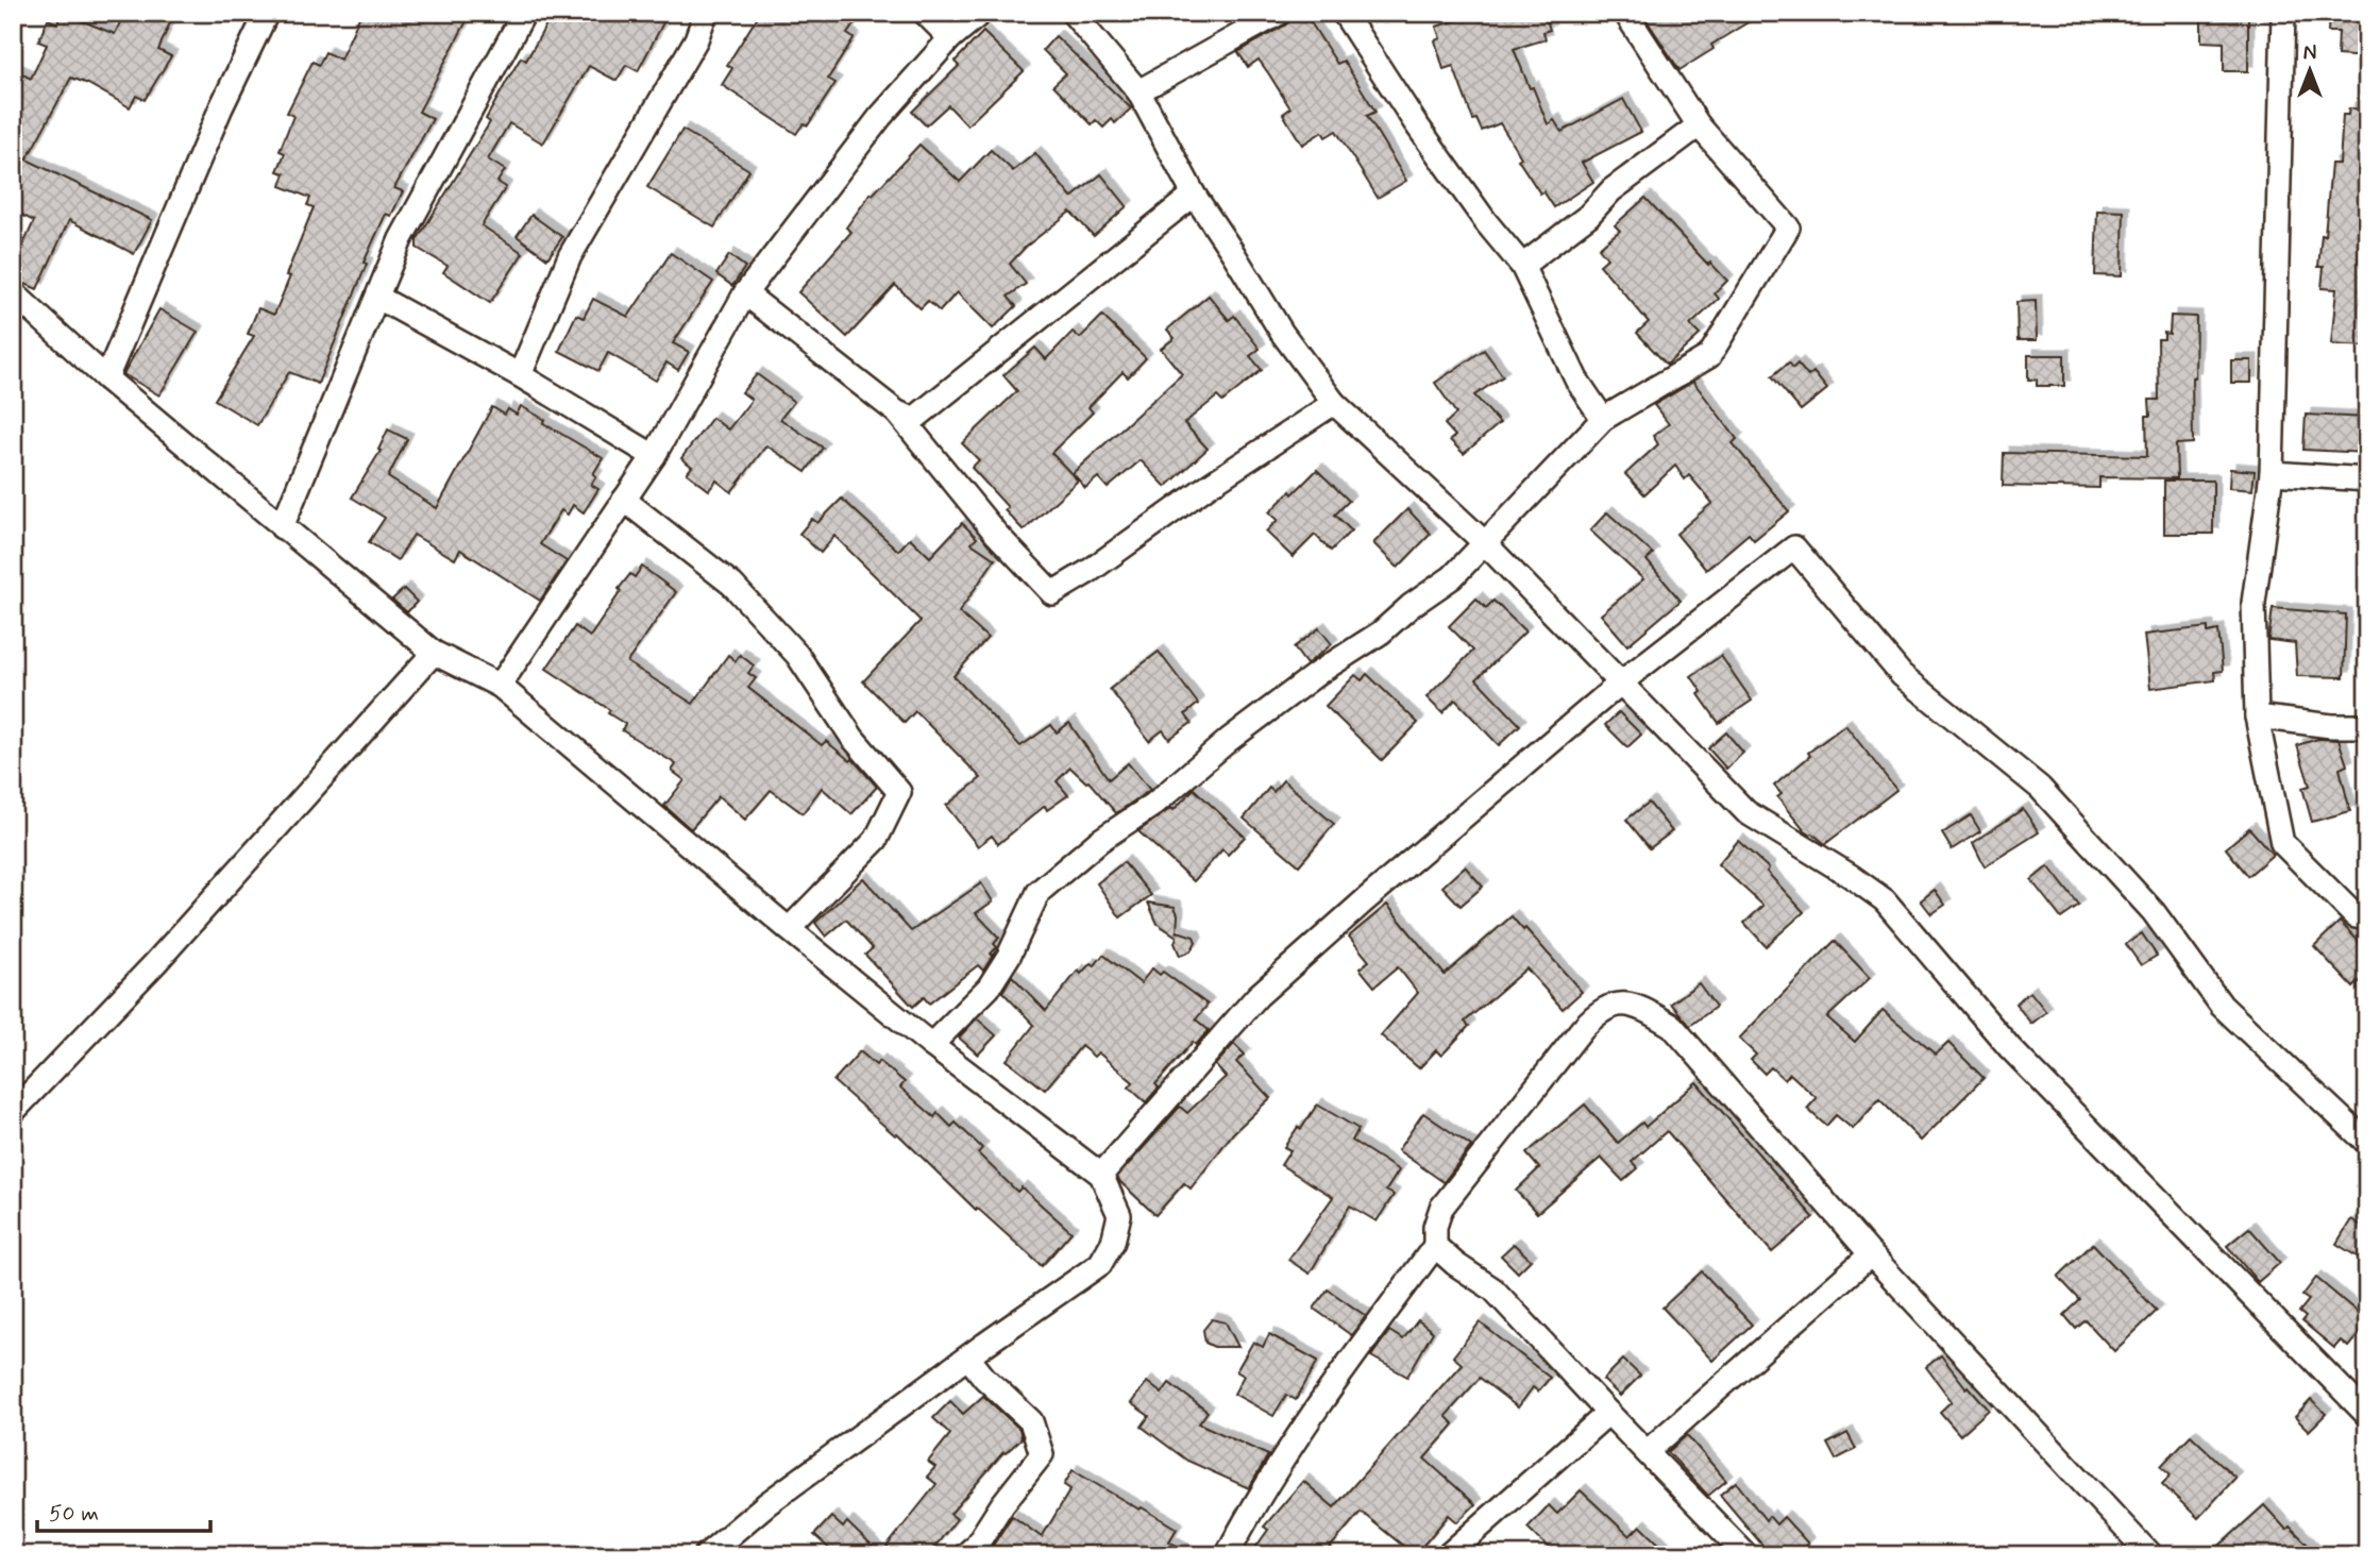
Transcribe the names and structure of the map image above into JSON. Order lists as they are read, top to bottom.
{
  "scale_bar": "50 m",
  "north": "top"
}
